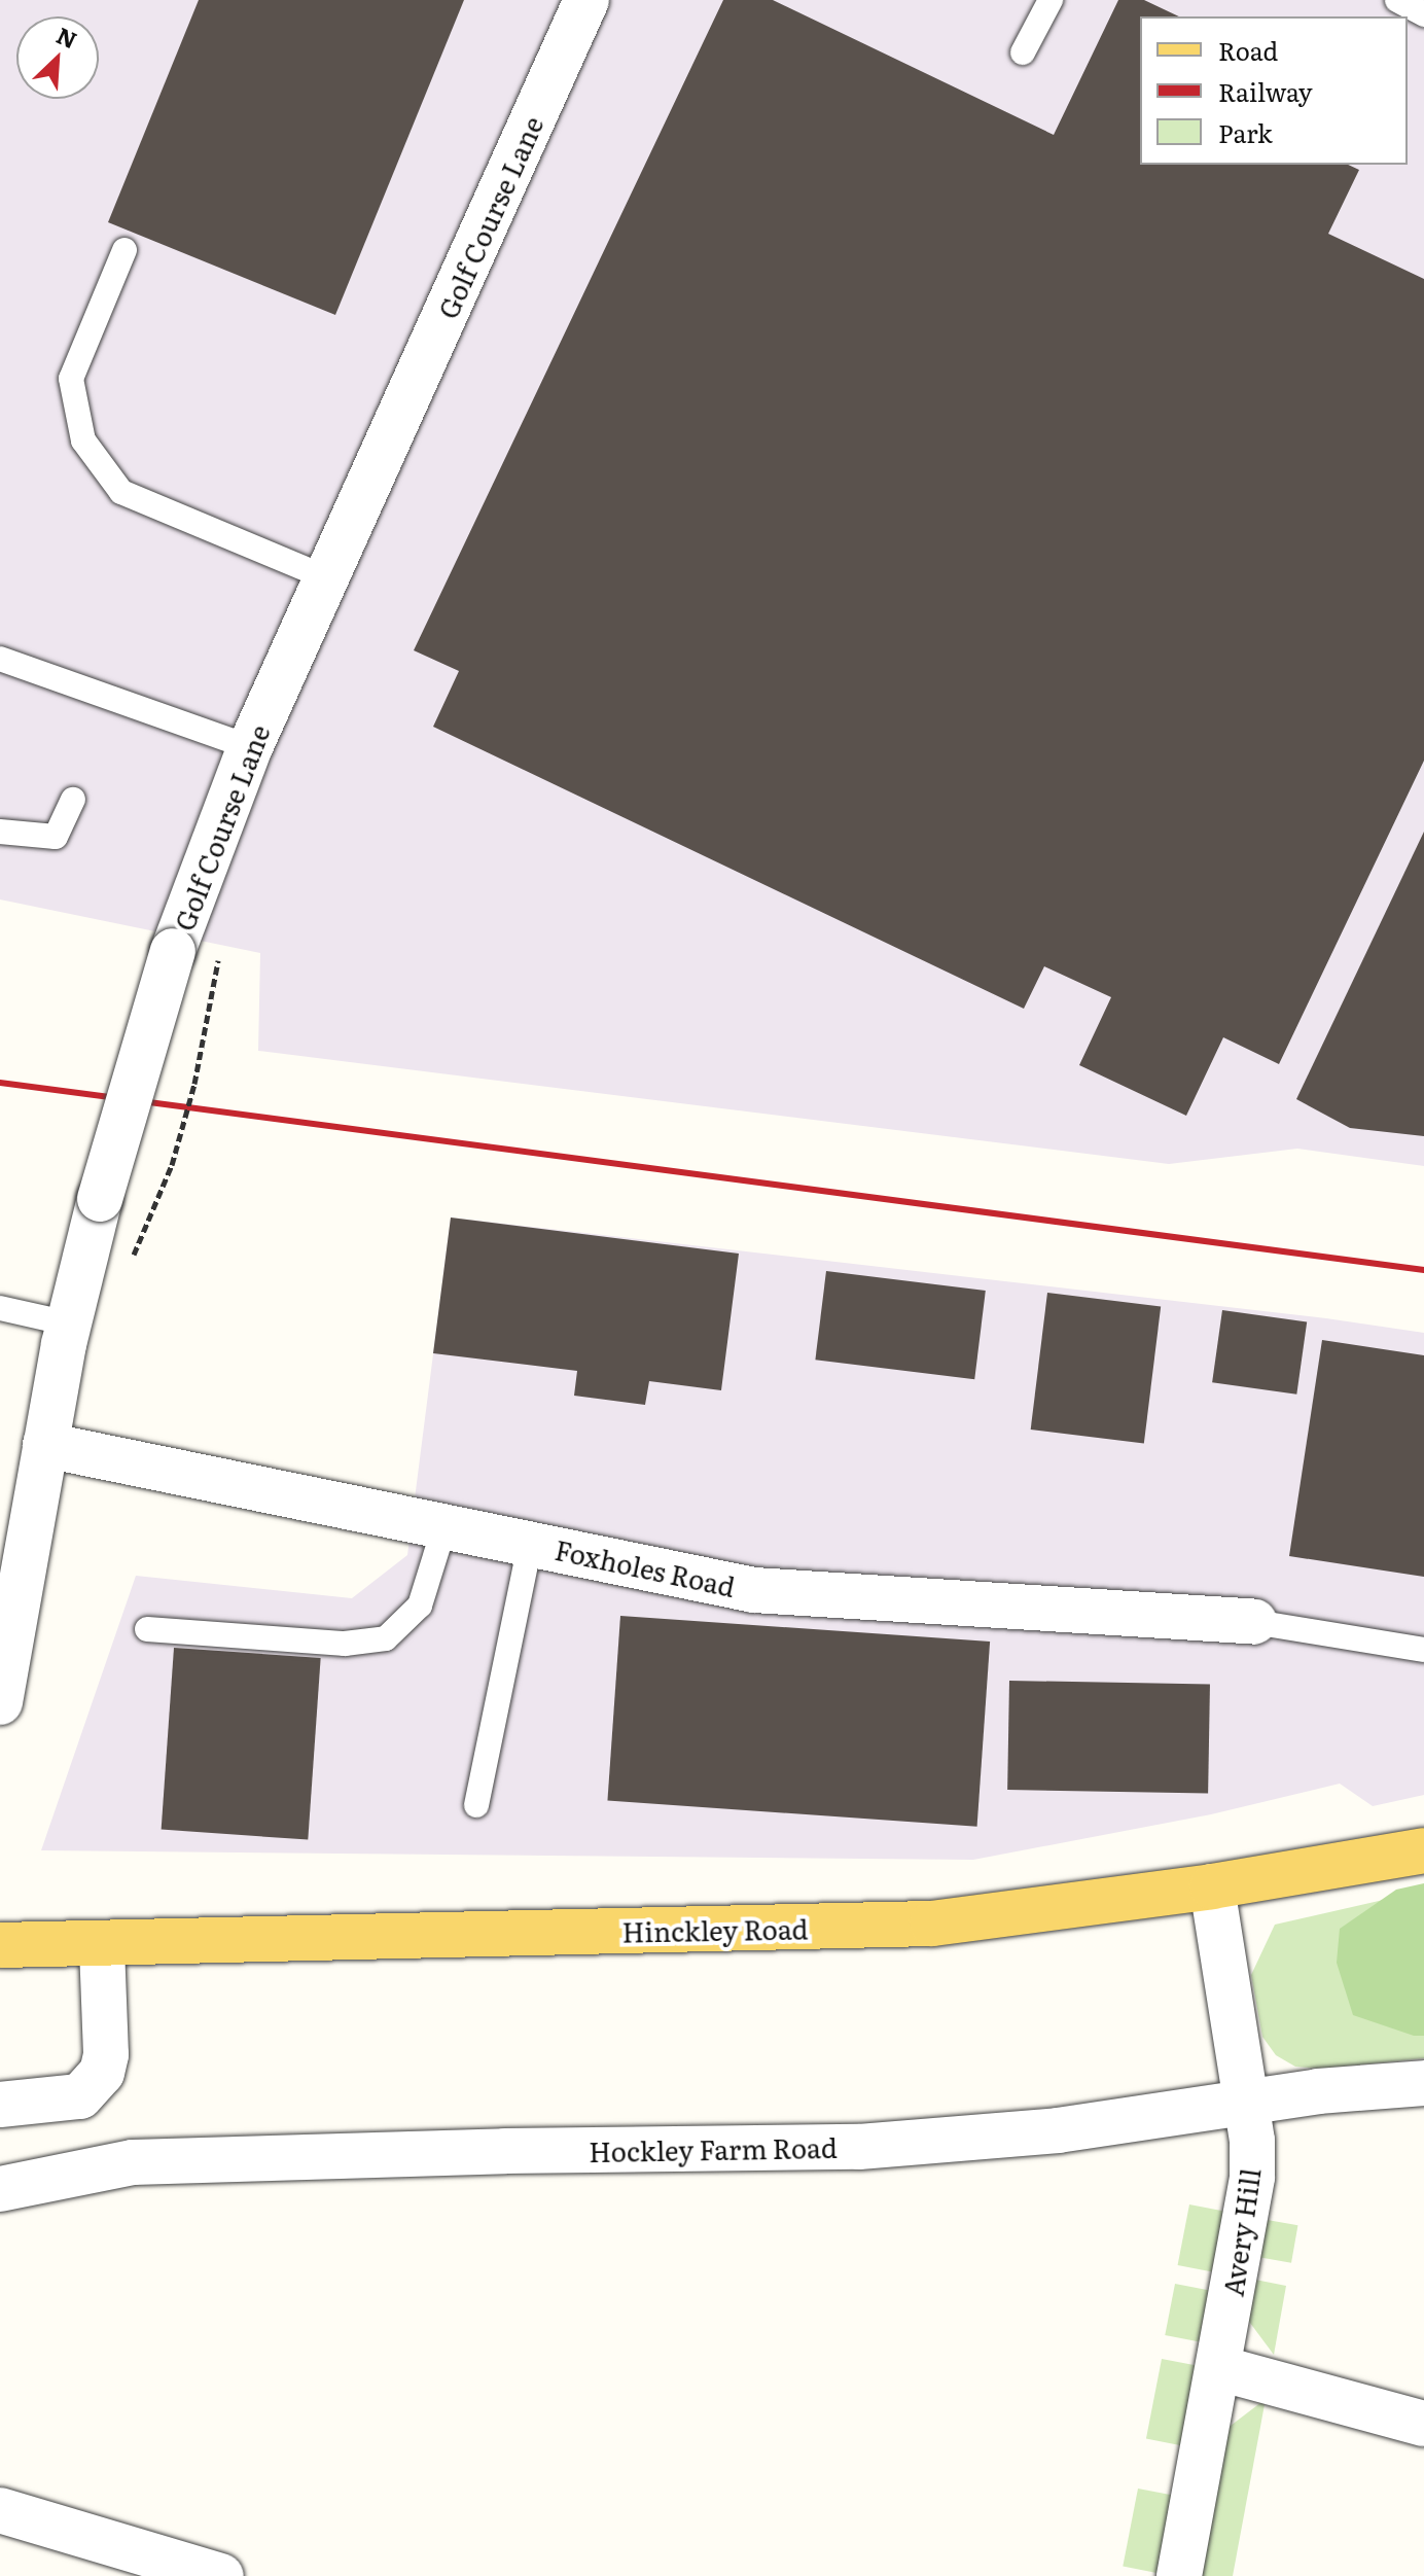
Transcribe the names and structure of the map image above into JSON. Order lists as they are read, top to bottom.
{
  "streets": {
    "main road": ["Hinckley Road"],
    "street": [
      "Golf Course Lane",
      "Foxholes Road",
      "Hockley Farm Road",
      "Avery Hill"
    ]
  },
  "crossings": [
    ["Golf Course Lane", "Foxholes Road"],
    ["Hinckley Road", "Avery Hill"],
    ["Hockley Farm Road", "Avery Hill"]
  ],
  "legend": ["Road", "Railway", "Park"],
  "north": "top right"
}
